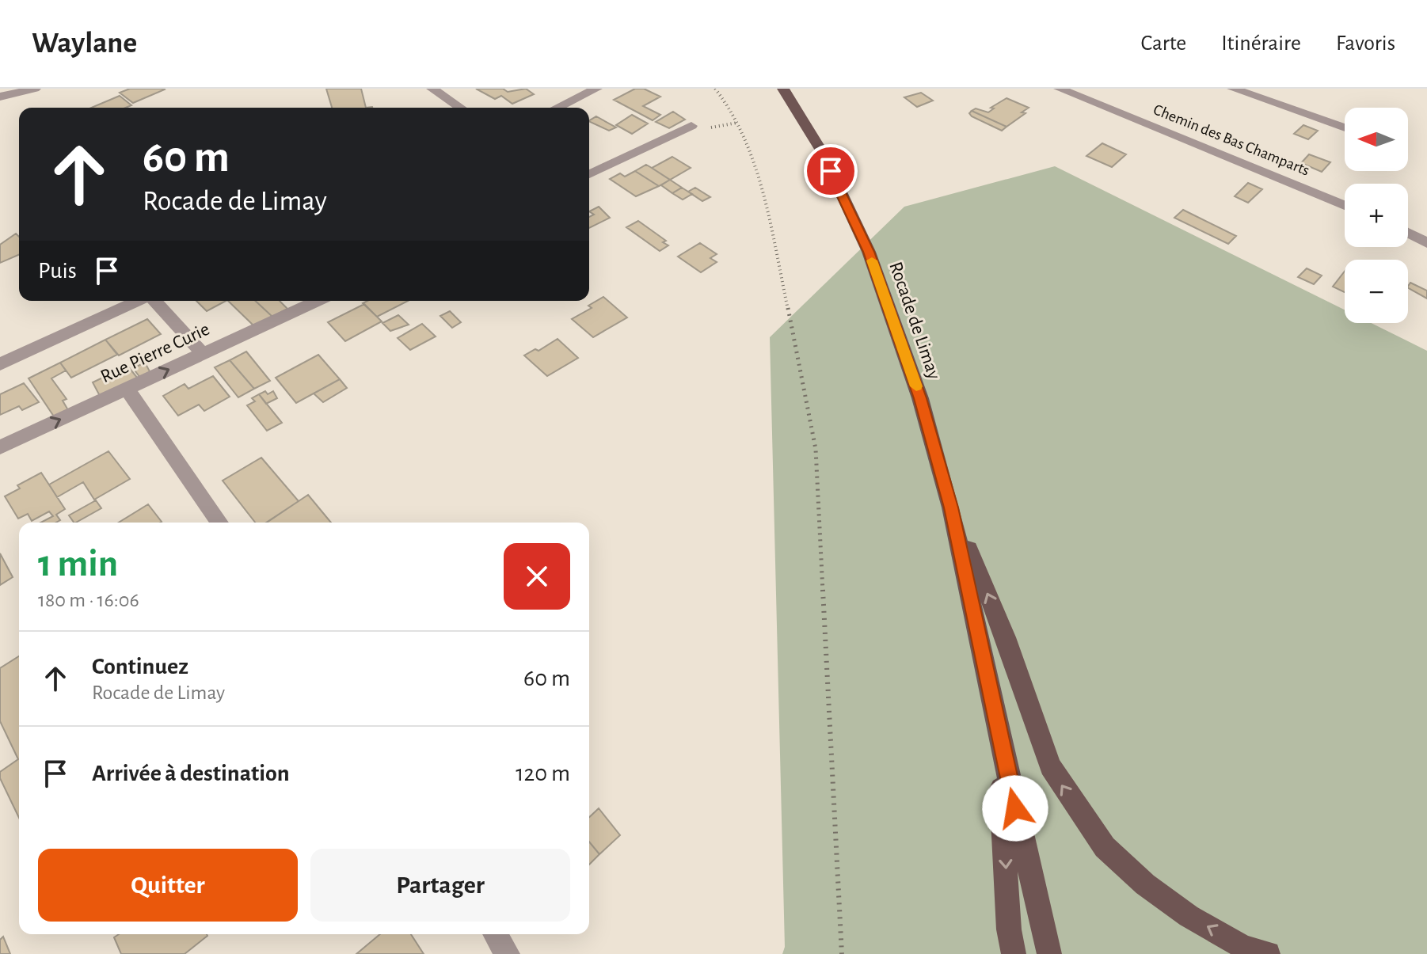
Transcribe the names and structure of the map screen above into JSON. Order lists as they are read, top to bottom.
{
  "streets": {
    "main road": ["Rocade de Limay"],
    "street": ["Chemin des Bas Champarts", "Rue Pierre Curie"]
  },
  "north": "left",
  "page": {
    "header": "Waylane",
    "nav": ["Carte", "Itinéraire", "Favoris"],
    "map_buttons": ["+", "−"],
    "turn": ["60 m", "Rocade de Limay"],
    "then": "Puis",
    "heading": ["1 min", "180 m · 16:06"],
    "list": [
      {
        "name": "Continuez",
        "note": "Rocade de Limay",
        "value": "60 m"
      },
      {
        "name": "Arrivée à destination",
        "value": "120 m"
      }
    ],
    "buttons": ["Quitter", "Partager"]
  }
}
